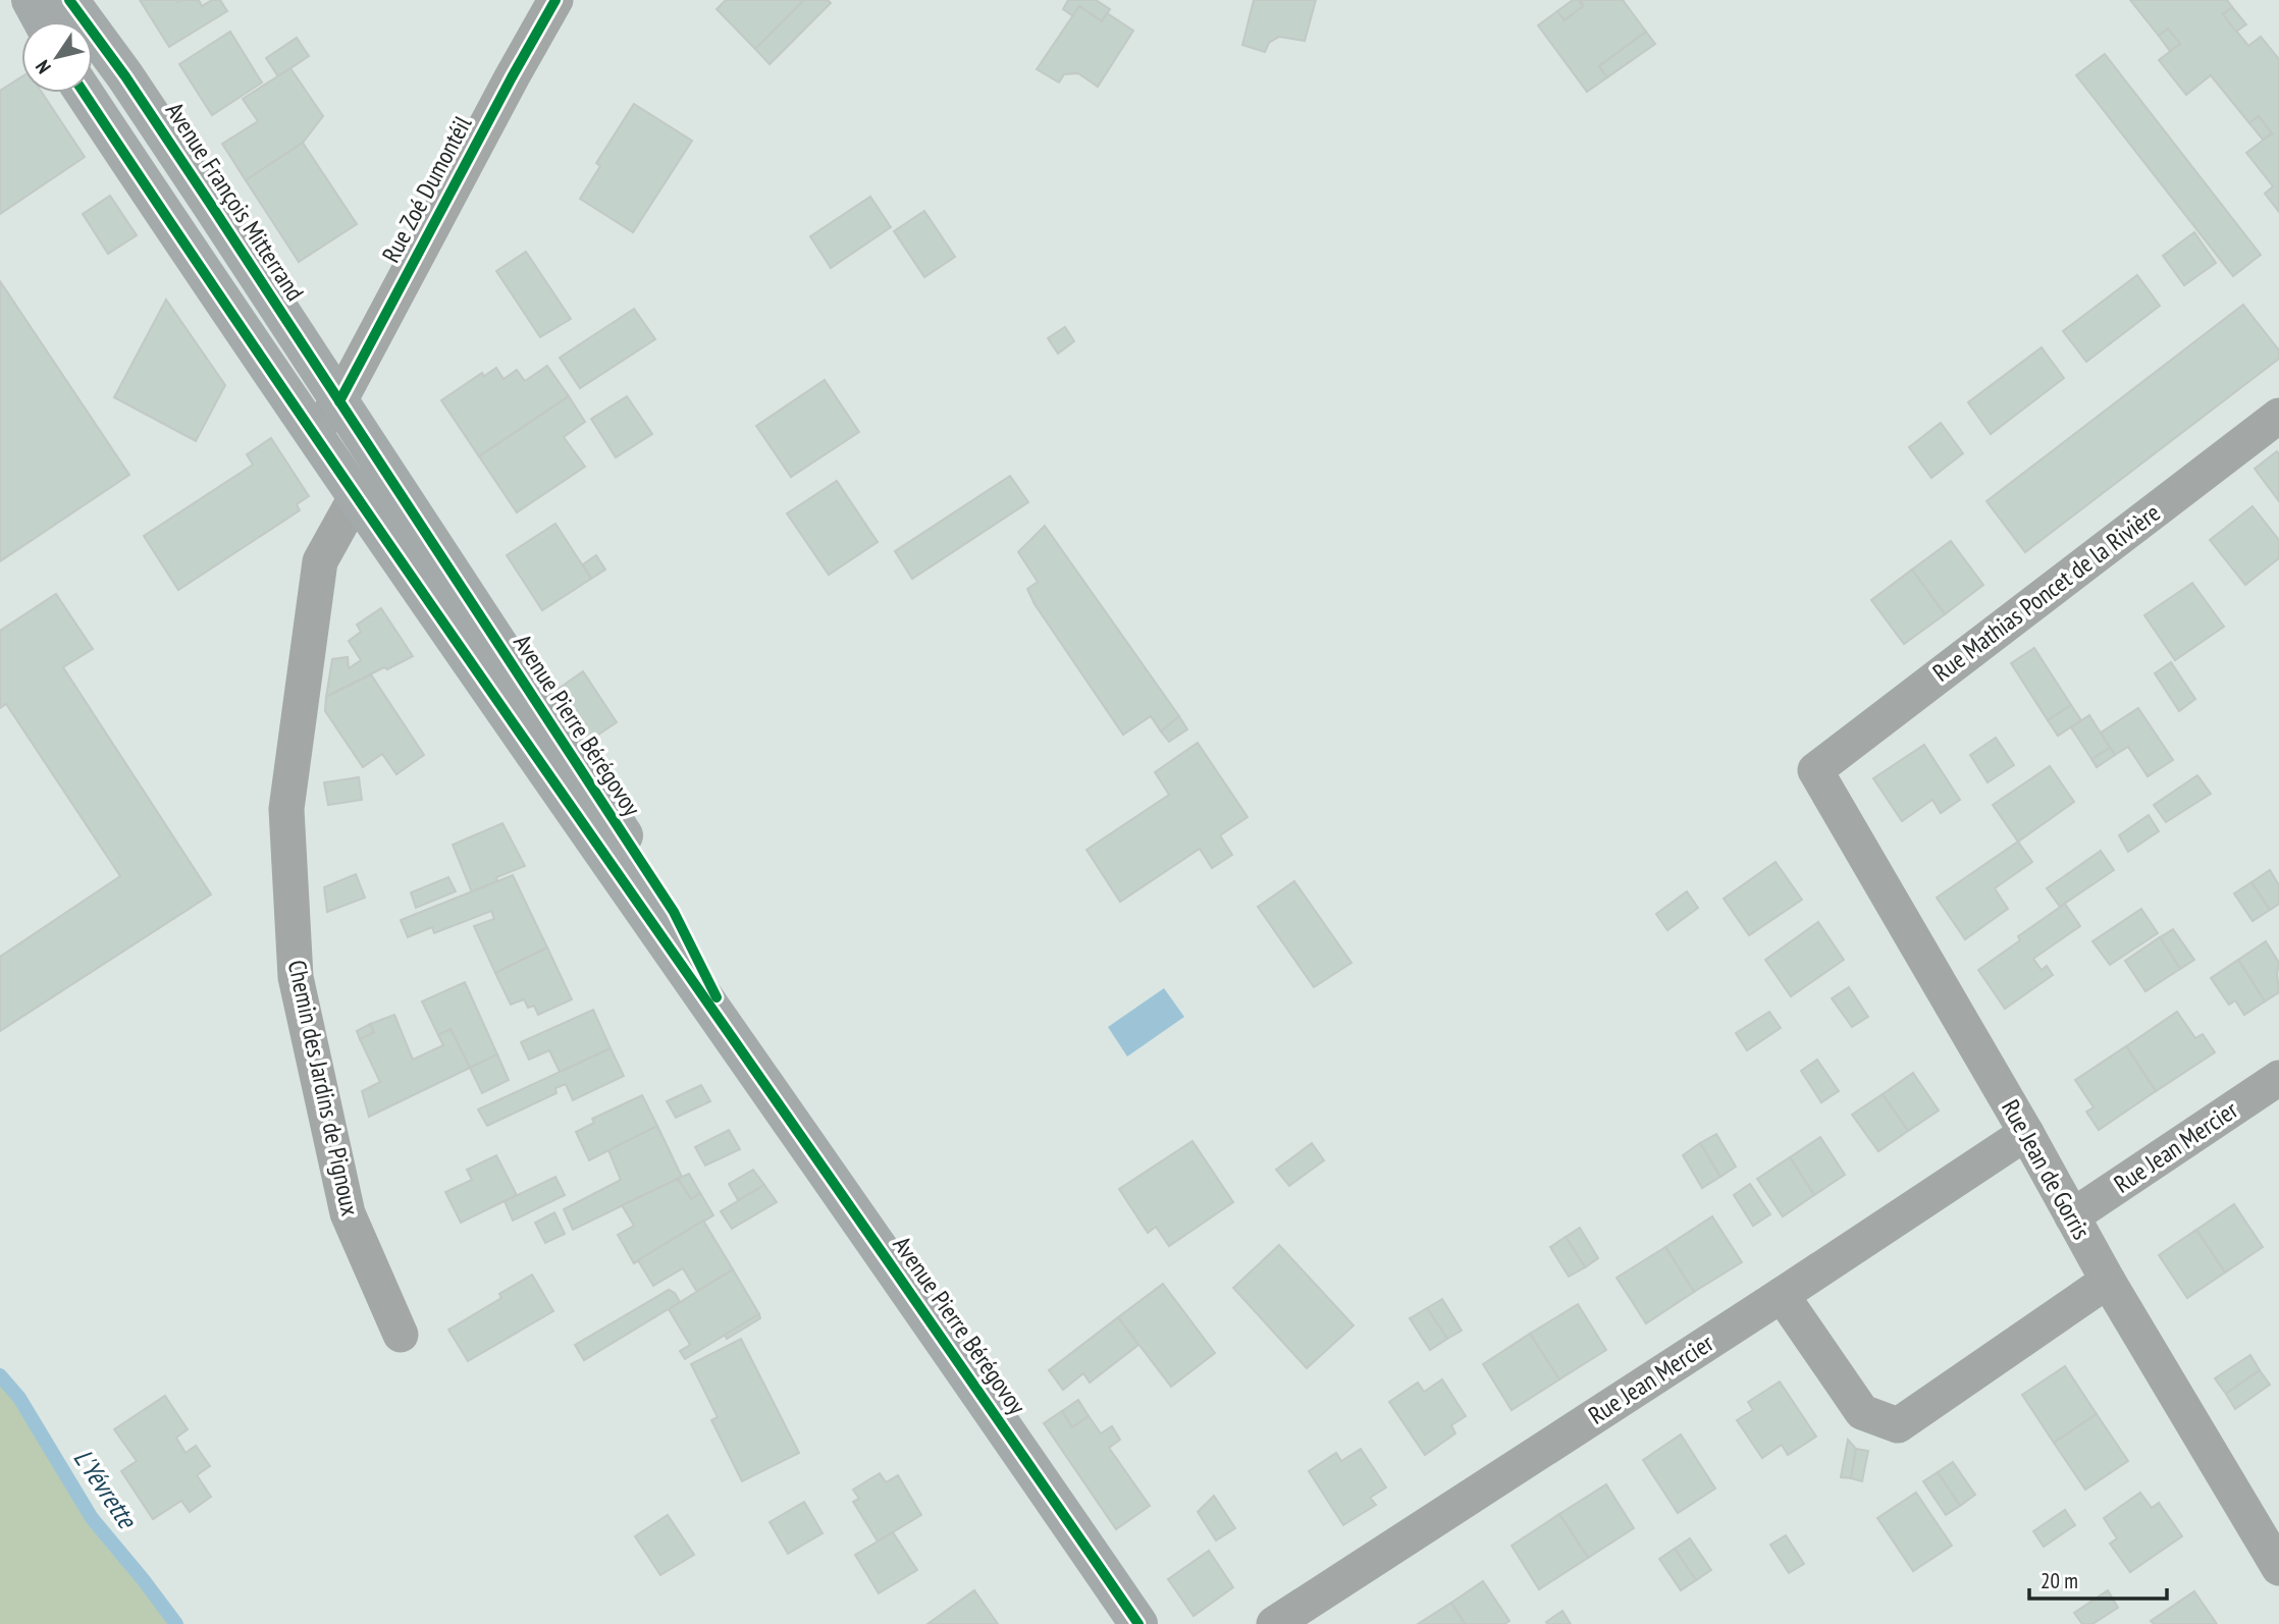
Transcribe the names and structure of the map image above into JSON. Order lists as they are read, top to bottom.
{
  "streets": {
    "main road": ["Avenue François Mitterrand", "Avenue Pierre Bérégovoy"],
    "street": [
      "Rue Zoé Dumontéil",
      "Rue Mathias Poncet de la Rivière",
      "Chemin des Jardins de Pignoux",
      "Rue Jean Mercier",
      "Rue Jean de Gorris"
    ]
  },
  "crossings": [
    ["Rue Zoé Dumontéil", "Avenue François Mitterrand"],
    ["Rue Zoé Dumontéil", "Avenue Pierre Bérégovoy"],
    ["Avenue François Mitterrand", "Avenue Pierre Bérégovoy"],
    ["Rue Mathias Poncet de la Rivière", "Rue Jean de Gorris"],
    ["Avenue Pierre Bérégovoy", "Chemin des Jardins de Pignoux"],
    ["Rue Jean Mercier", "Rue Jean de Gorris"]
  ],
  "water": ["L'Yévrette"],
  "scale_bar": "20 m",
  "north": "bottom left"
}
